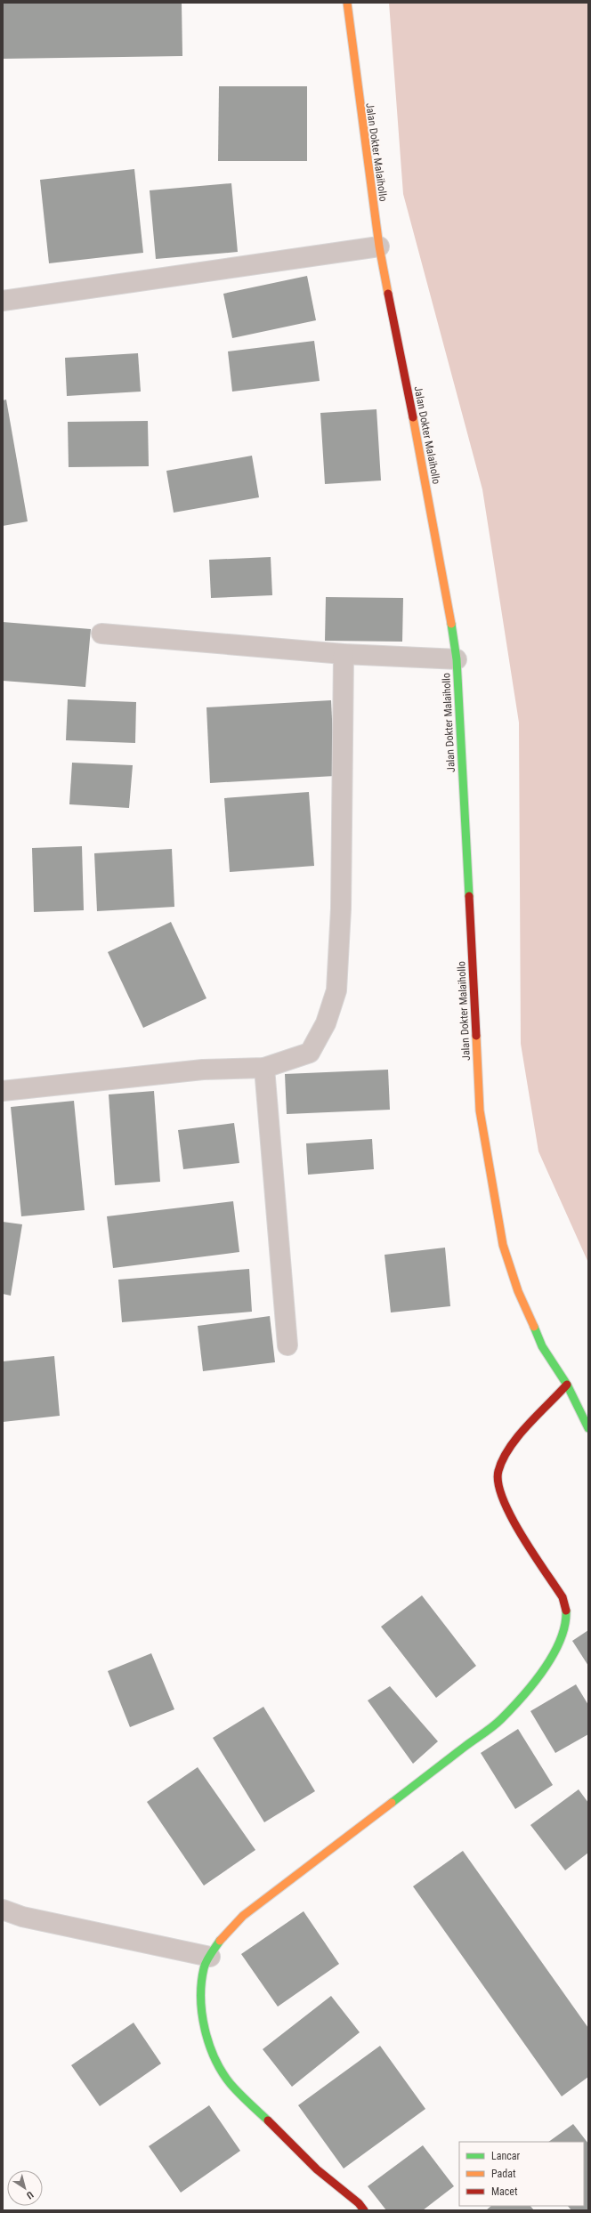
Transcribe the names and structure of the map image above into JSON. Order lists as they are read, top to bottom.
{
  "streets": {
    "main road": ["Jalan Dokter Malaihollo"]
  },
  "legend": ["Lancar", "Padat", "Macet"],
  "north": "bottom right"
}
